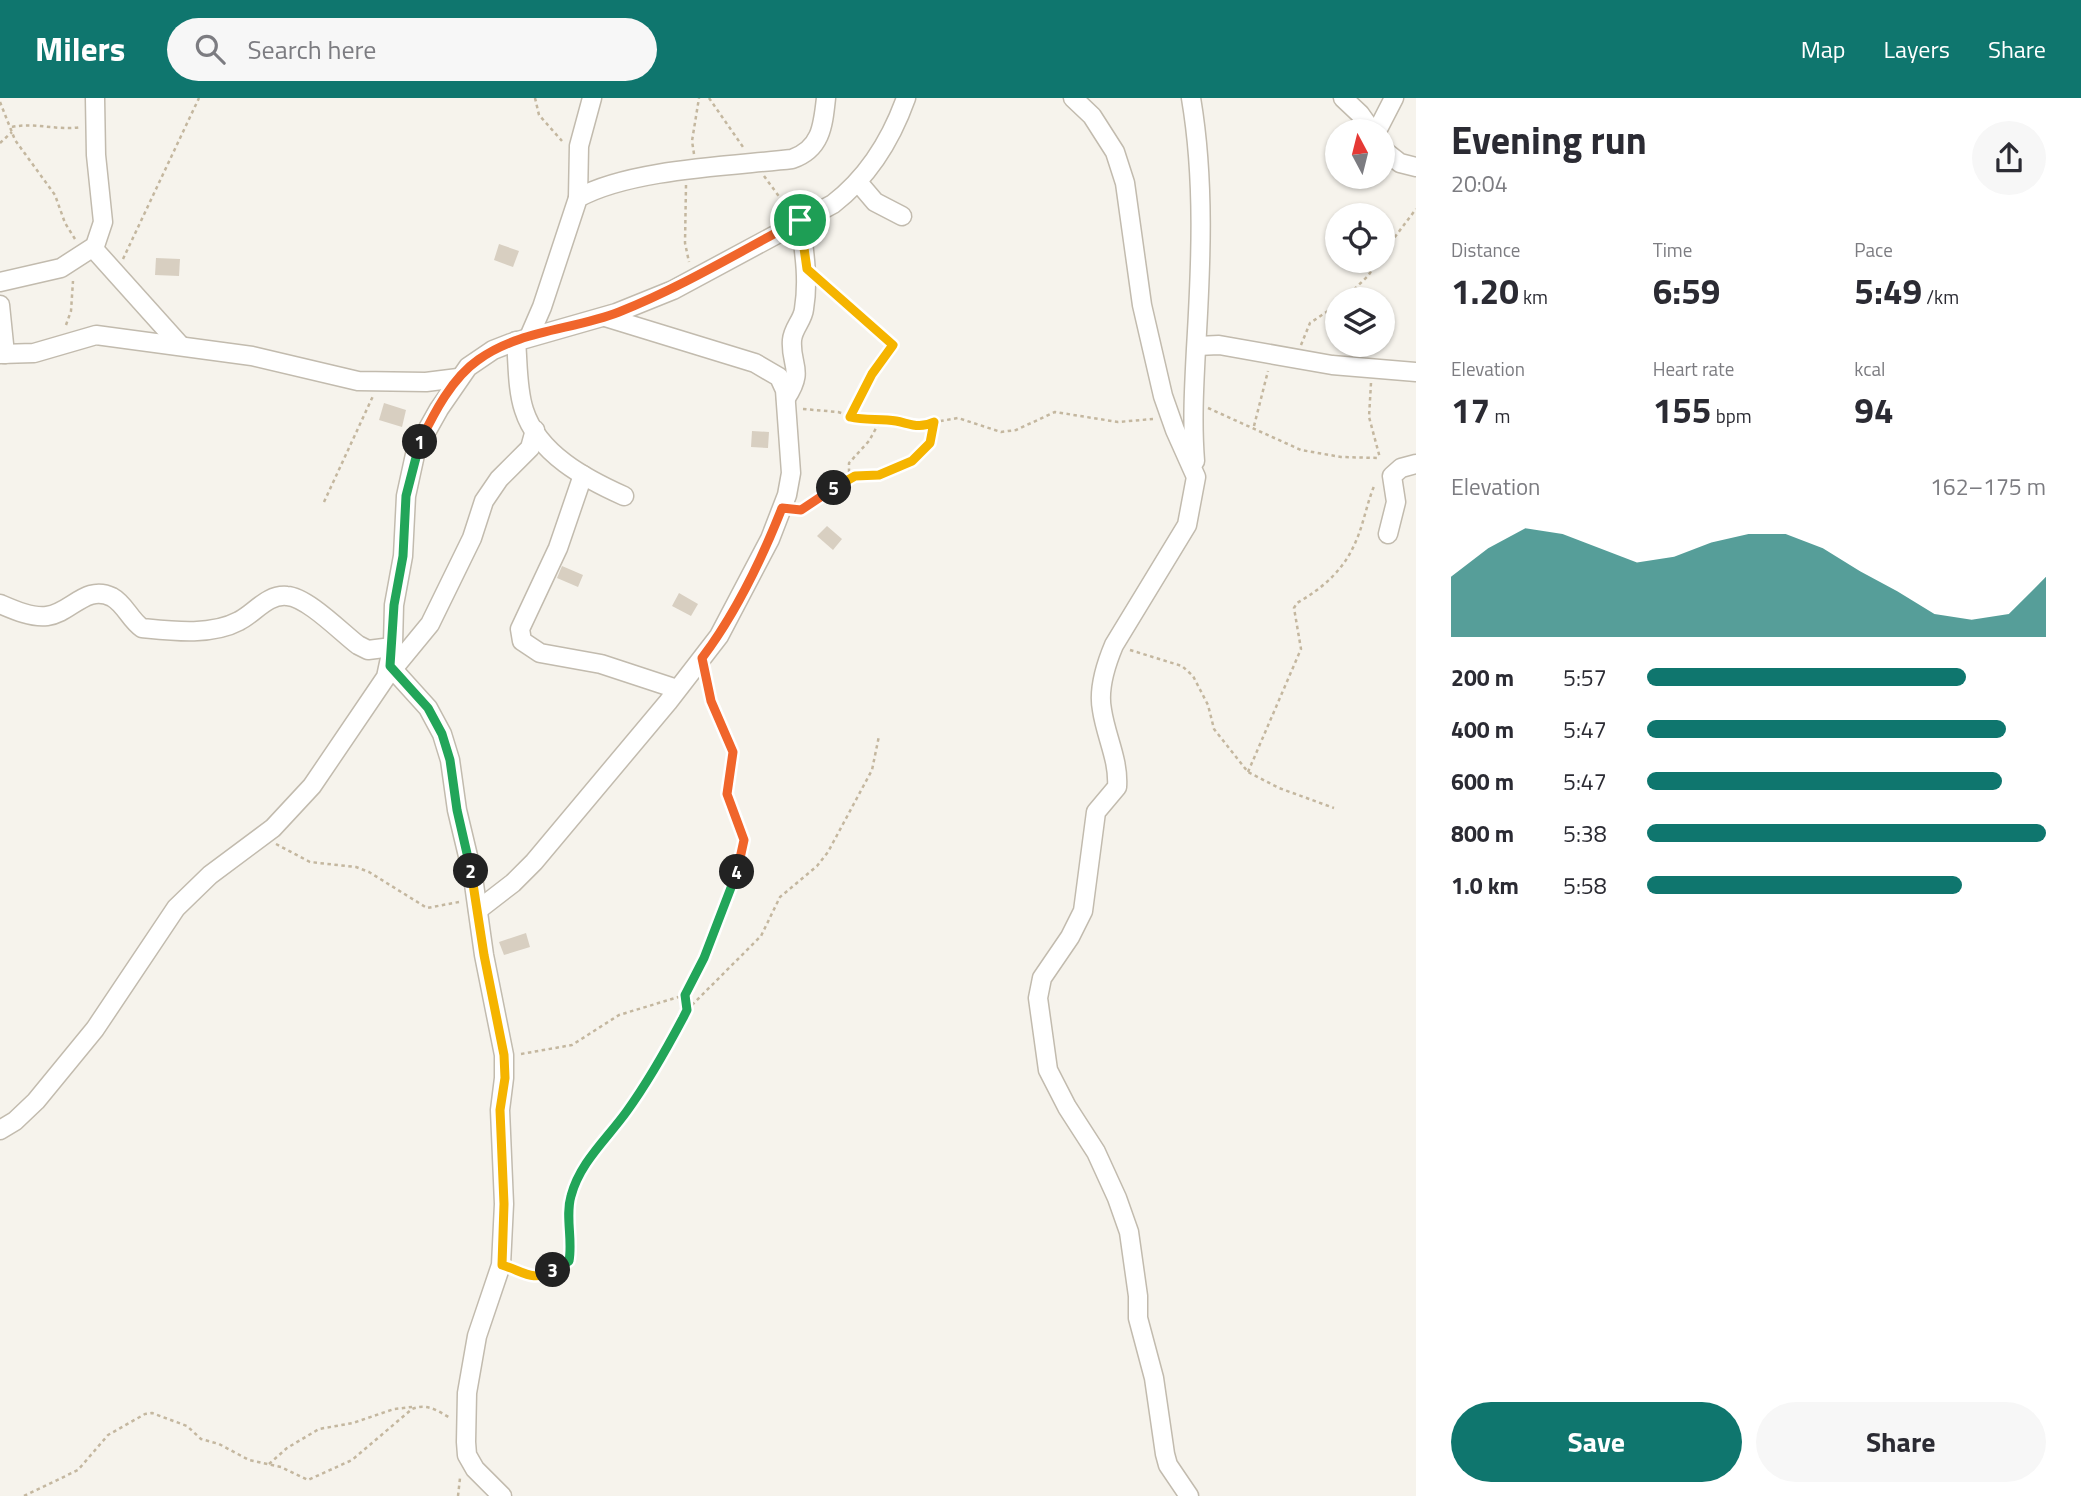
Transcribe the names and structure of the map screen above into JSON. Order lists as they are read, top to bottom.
{
  "north": "top",
  "page": {
    "header": "Milers",
    "search": "Search here",
    "nav": ["Map", "Layers", "Share"],
    "heading": ["Evening run", "20:04"],
    "stats": [
      ["Distance", "1.20 km"],
      ["Time", "6:59"],
      ["Pace", "5:49 /km"],
      ["Elevation", "17 m"],
      ["Heart rate", "155 bpm"],
      ["kcal", "94"]
    ],
    "pins": [
      "1",
      "5",
      "2",
      "4",
      "3"
    ],
    "chart": ["Elevation", "162–175 m"],
    "list": [
      {
        "name": "200 m",
        "note": "5:57"
      },
      {
        "name": "400 m",
        "note": "5:47"
      },
      {
        "name": "600 m",
        "note": "5:47"
      },
      {
        "name": "800 m",
        "note": "5:38"
      },
      {
        "name": "1.0 km",
        "note": "5:58"
      }
    ],
    "buttons": ["Save", "Share"]
  }
}
